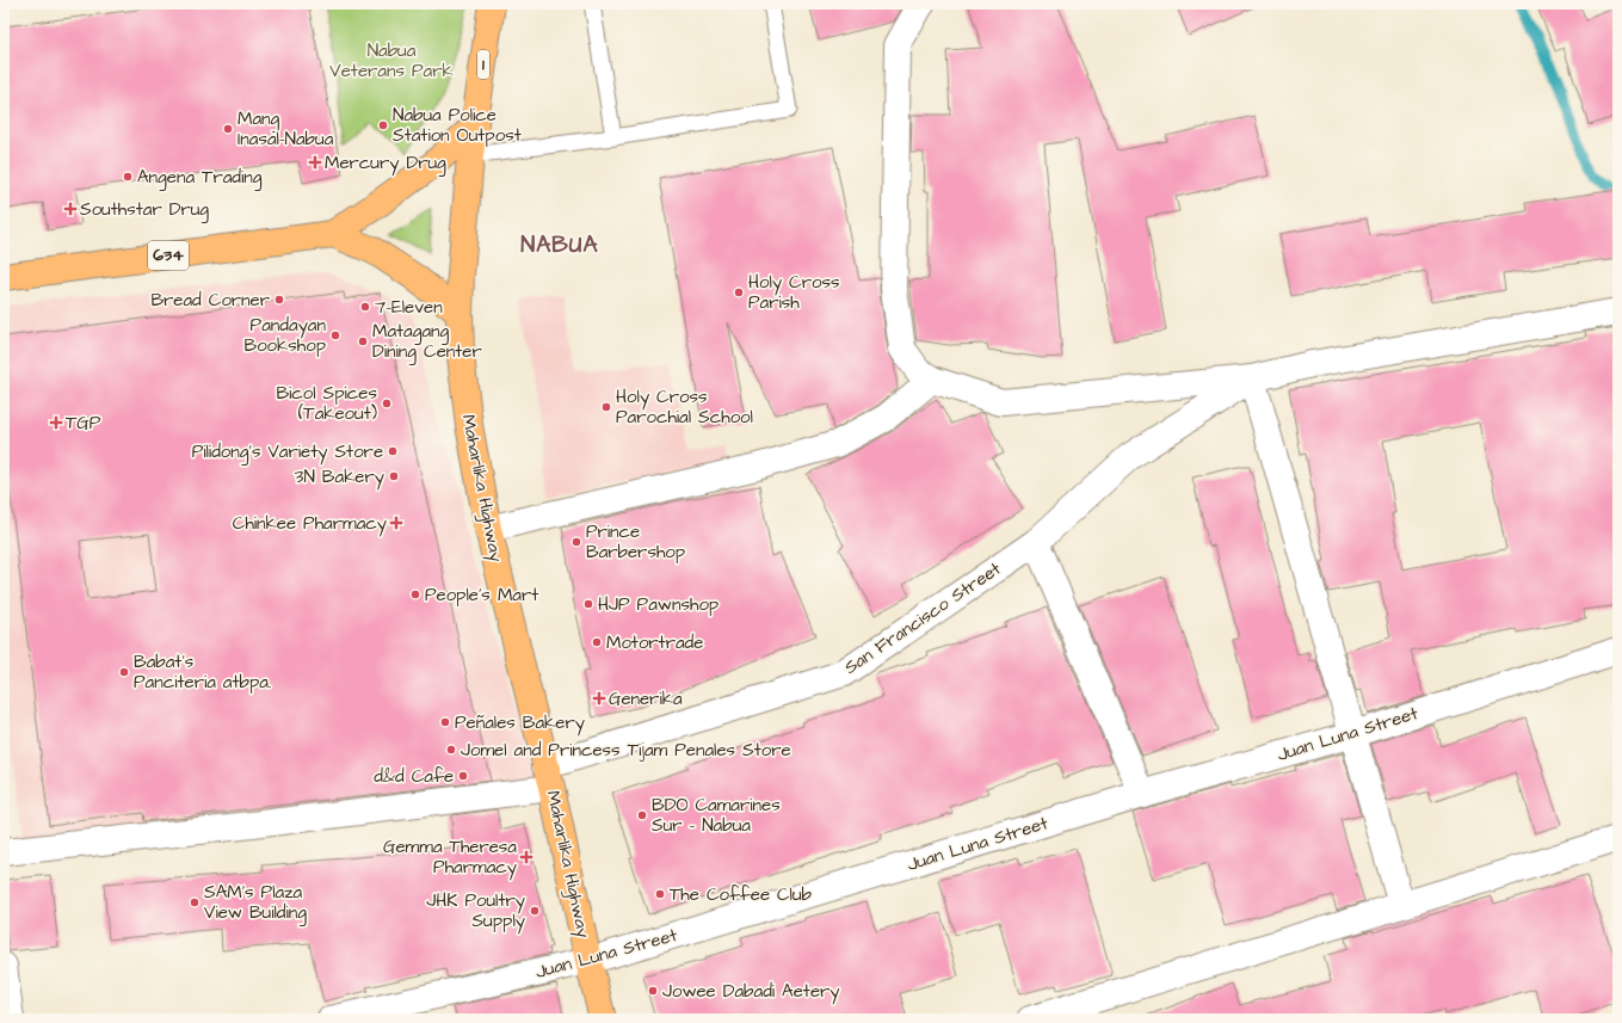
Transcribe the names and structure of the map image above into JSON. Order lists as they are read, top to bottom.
{
  "streets": {
    "main road": ["1", "634", "Maharlika Highway"],
    "street": ["San Francisco Street", "Juan Luna Street"]
  },
  "crossings": [
    ["634", "Maharlika Highway"],
    ["Maharlika Highway", "San Francisco Street"],
    ["Maharlika Highway", "Juan Luna Street"]
  ],
  "districts": ["NABUA"],
  "parks": ["Nabua Veterans Park"],
  "places": {
    "other": [
      "Nabua Police Station Outpost",
      "Mang Inasal-Nabua",
      "Angena Trading",
      "Holy Cross Parish",
      "Bread Corner",
      "7-Eleven",
      "Pandayan Bookshop",
      "Matagang Dining Center",
      "Bicol Spices (Takeout)",
      "Holy Cross Parochial School",
      "Pilidong's Variety Store",
      "3N Bakery",
      "Prince Barbershop",
      "People's Mart",
      "HJP Pawnshop",
      "Motortrade",
      "Babat's Panciteria atbpa.",
      "Peñales Bakery",
      "Jomel and Princess Tijam Penales Store",
      "d&d Cafe",
      "BDO Camarines Sur - Nabua",
      "The Coffee Club",
      "SAM's Plaza View Building",
      "JHK Poultry Supply",
      "Jowee Dabadi Aetery"
    ],
    "health": [
      "Mercury Drug",
      "Southstar Drug",
      "TGP",
      "Chinkee Pharmacy",
      "Generika",
      "Gemma Theresa Pharmacy"
    ]
  }
}
